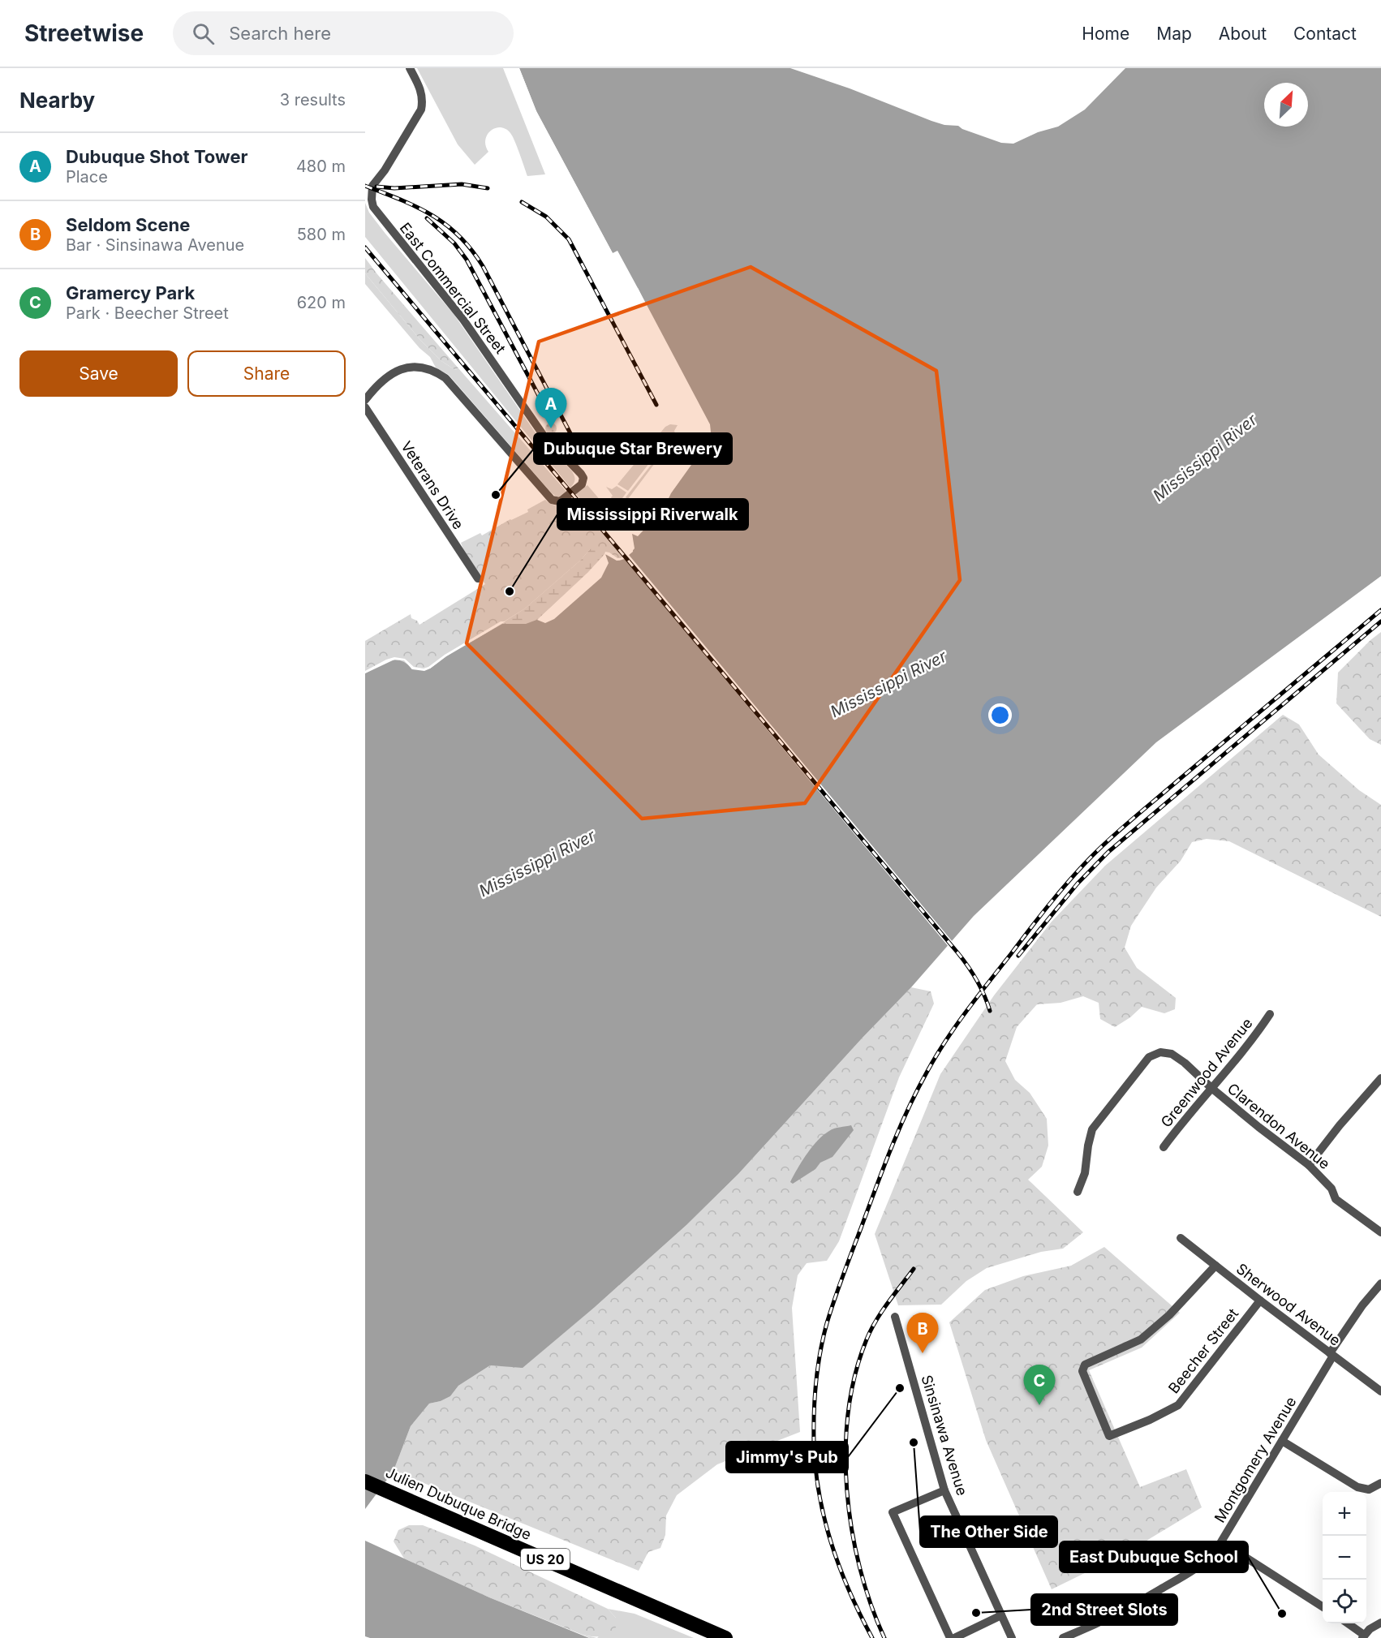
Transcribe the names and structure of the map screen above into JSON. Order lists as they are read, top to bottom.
{
  "streets": {
    "highway": ["Julien Dubuque Bridge", "US 20"],
    "street": [
      "East Commercial Street",
      "Veterans Drive",
      "Greenwood Avenue",
      "Clarendon Avenue",
      "Sherwood Avenue",
      "Beecher Street",
      "Sinsinawa Avenue",
      "Montgomery Avenue"
    ]
  },
  "crossings": [
    ["Greenwood Avenue", "Clarendon Avenue"],
    ["Sherwood Avenue", "Beecher Street"],
    ["Sherwood Avenue", "Montgomery Avenue"]
  ],
  "water": ["Mississippi River"],
  "places": [
    "Dubuque Star Brewery",
    "Mississippi Riverwalk",
    "Jimmy's Pub",
    "The Other Side",
    "2nd Street Slots",
    "East Dubuque School"
  ],
  "north": "top right",
  "page": {
    "header": "Streetwise",
    "search": "Search here",
    "nav": [
      "Home",
      "Map",
      "About",
      "Contact"
    ],
    "heading": ["Nearby", "3 results"],
    "list": [
      {
        "mark": "A",
        "name": "Dubuque Shot Tower",
        "note": "Place",
        "value": "480 m"
      },
      {
        "mark": "B",
        "name": "Seldom Scene",
        "note": "Bar · Sinsinawa Avenue",
        "value": "580 m"
      },
      {
        "mark": "C",
        "name": "Gramercy Park",
        "note": "Park · Beecher Street",
        "value": "620 m"
      }
    ],
    "buttons": ["Save", "Share"],
    "pins": ["A", "B", "C"],
    "map_buttons": ["+", "−"]
  }
}
